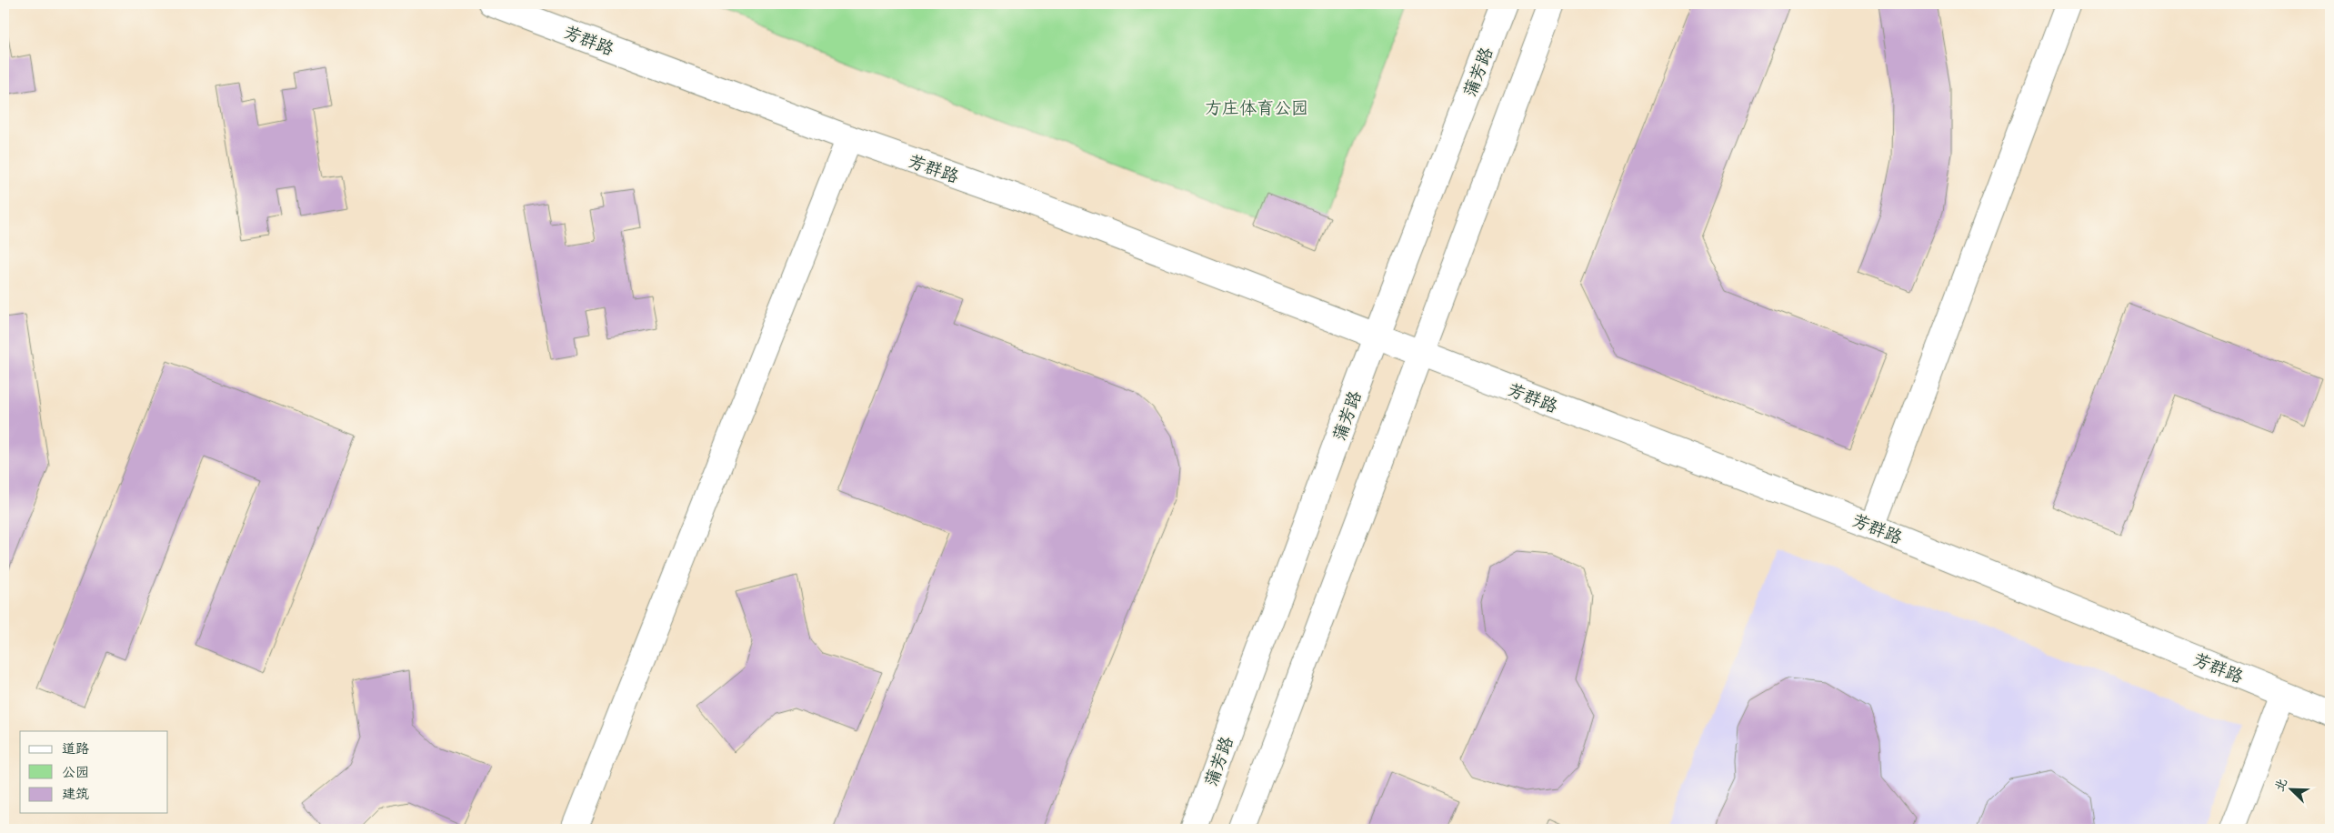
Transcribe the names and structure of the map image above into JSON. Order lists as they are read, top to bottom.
{
  "streets": {
    "street": ["芳群路", "蒲芳路"]
  },
  "crossings": [
    ["芳群路", "蒲芳路"]
  ],
  "parks": ["方庄体育公园"],
  "legend": ["道路", "公园", "建筑"],
  "north": "top left"
}
